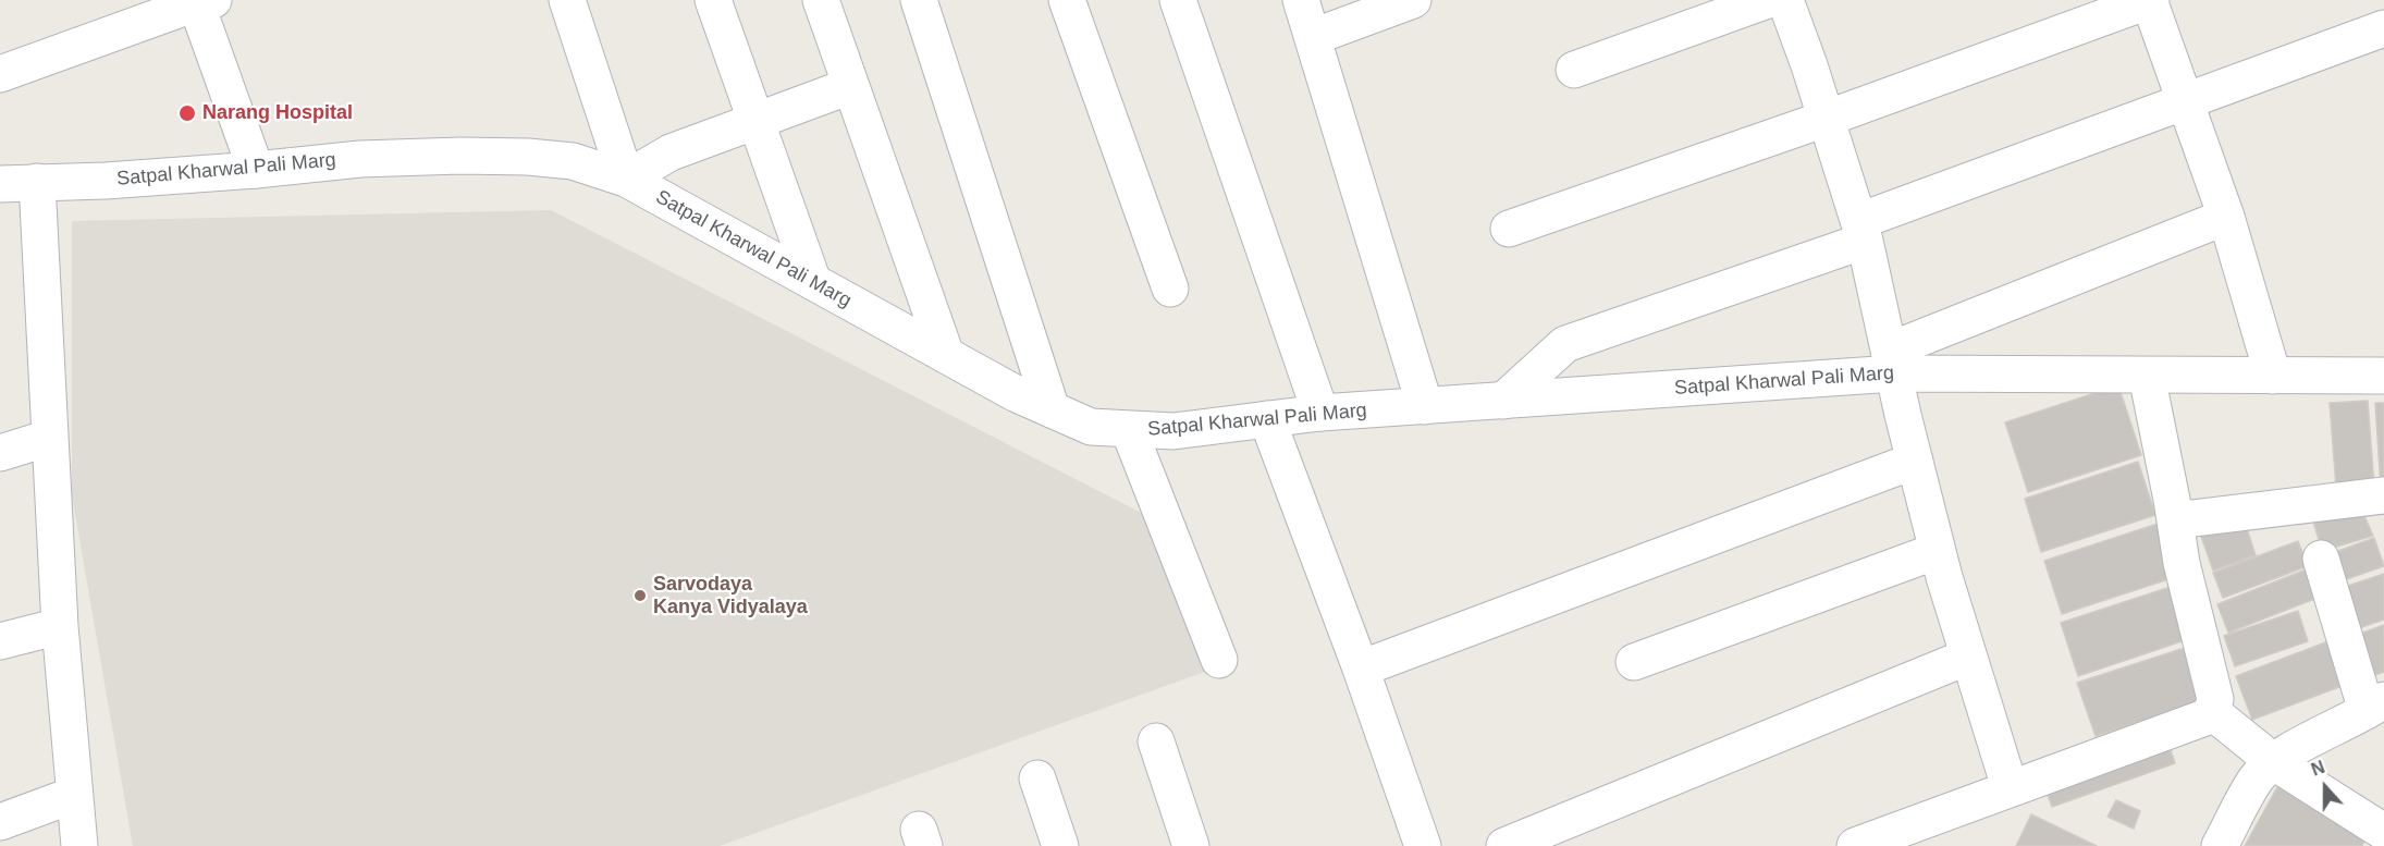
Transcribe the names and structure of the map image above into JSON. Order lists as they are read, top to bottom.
{
  "streets": {
    "street": ["Satpal Kharwal Pali Marg"]
  },
  "places": ["Narang Hospital", "Sarvodaya Kanya Vidyalaya"],
  "north": "top"
}
